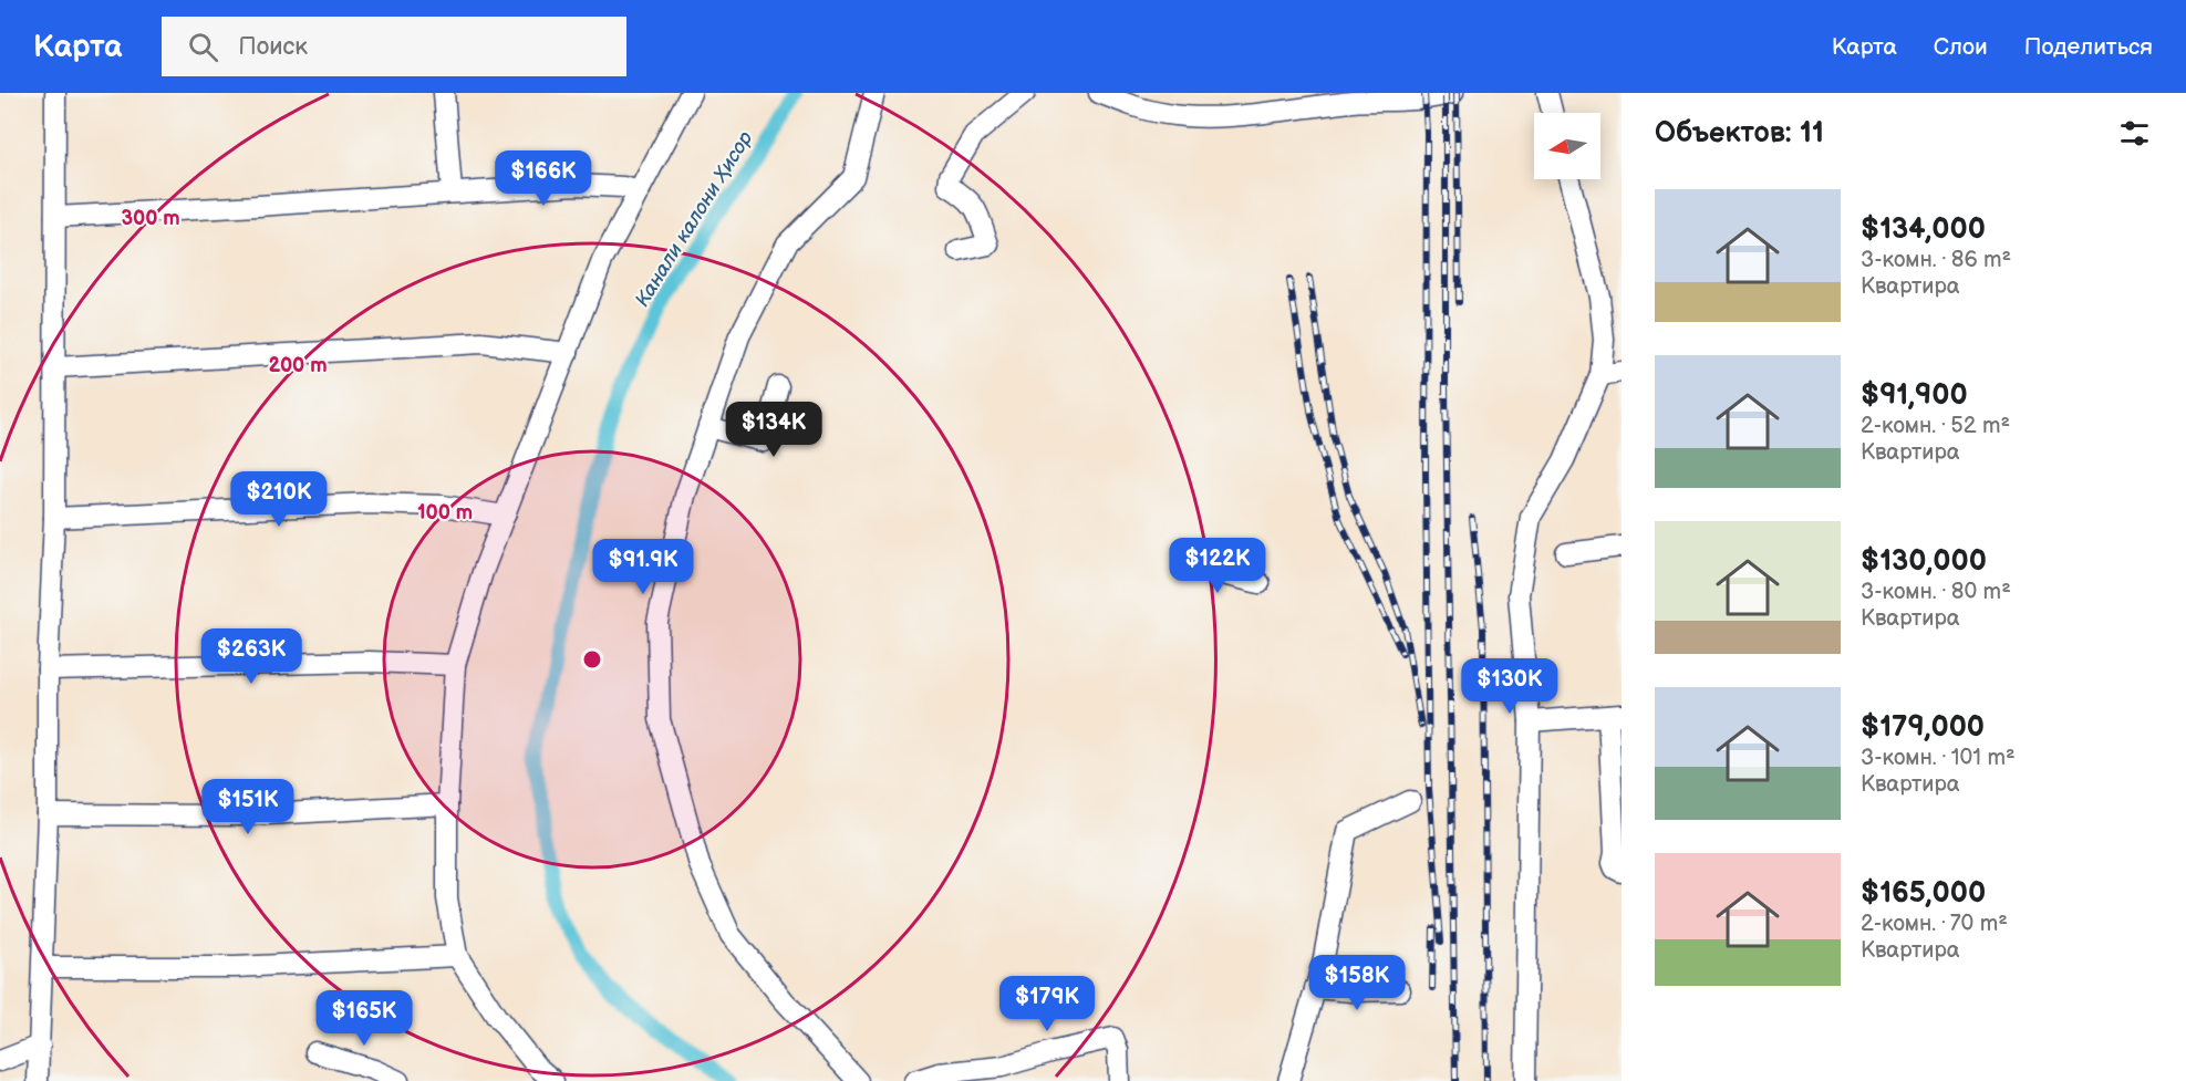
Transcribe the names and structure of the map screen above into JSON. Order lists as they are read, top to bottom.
{
  "water": ["Канали калони Ҳисор"],
  "north": "left",
  "page": {
    "header": "Карта",
    "search": "Поиск",
    "nav": ["Карта", "Слои", "Поделиться"],
    "heading": "Объектов: 11",
    "price": [
      "$166K",
      "$134K",
      "$210K",
      "$122K",
      "$91.9K",
      "$263K",
      "$130K",
      "$151K",
      "$158K",
      "$179K",
      "$165K"
    ],
    "list": [
      {
        "name": "$134,000",
        "note": "3-комн. · 86 m² · Квартира"
      },
      {
        "name": "$91,900",
        "note": "2-комн. · 52 m² · Квартира"
      },
      {
        "name": "$130,000",
        "note": "3-комн. · 80 m² · Квартира"
      },
      {
        "name": "$179,000",
        "note": "3-комн. · 101 m² · Квартира"
      },
      {
        "name": "$165,000",
        "note": "2-комн. · 70 m² · Квартира"
      }
    ]
  },
  "rings": ["300 m", "200 m", "100 m"]
}
